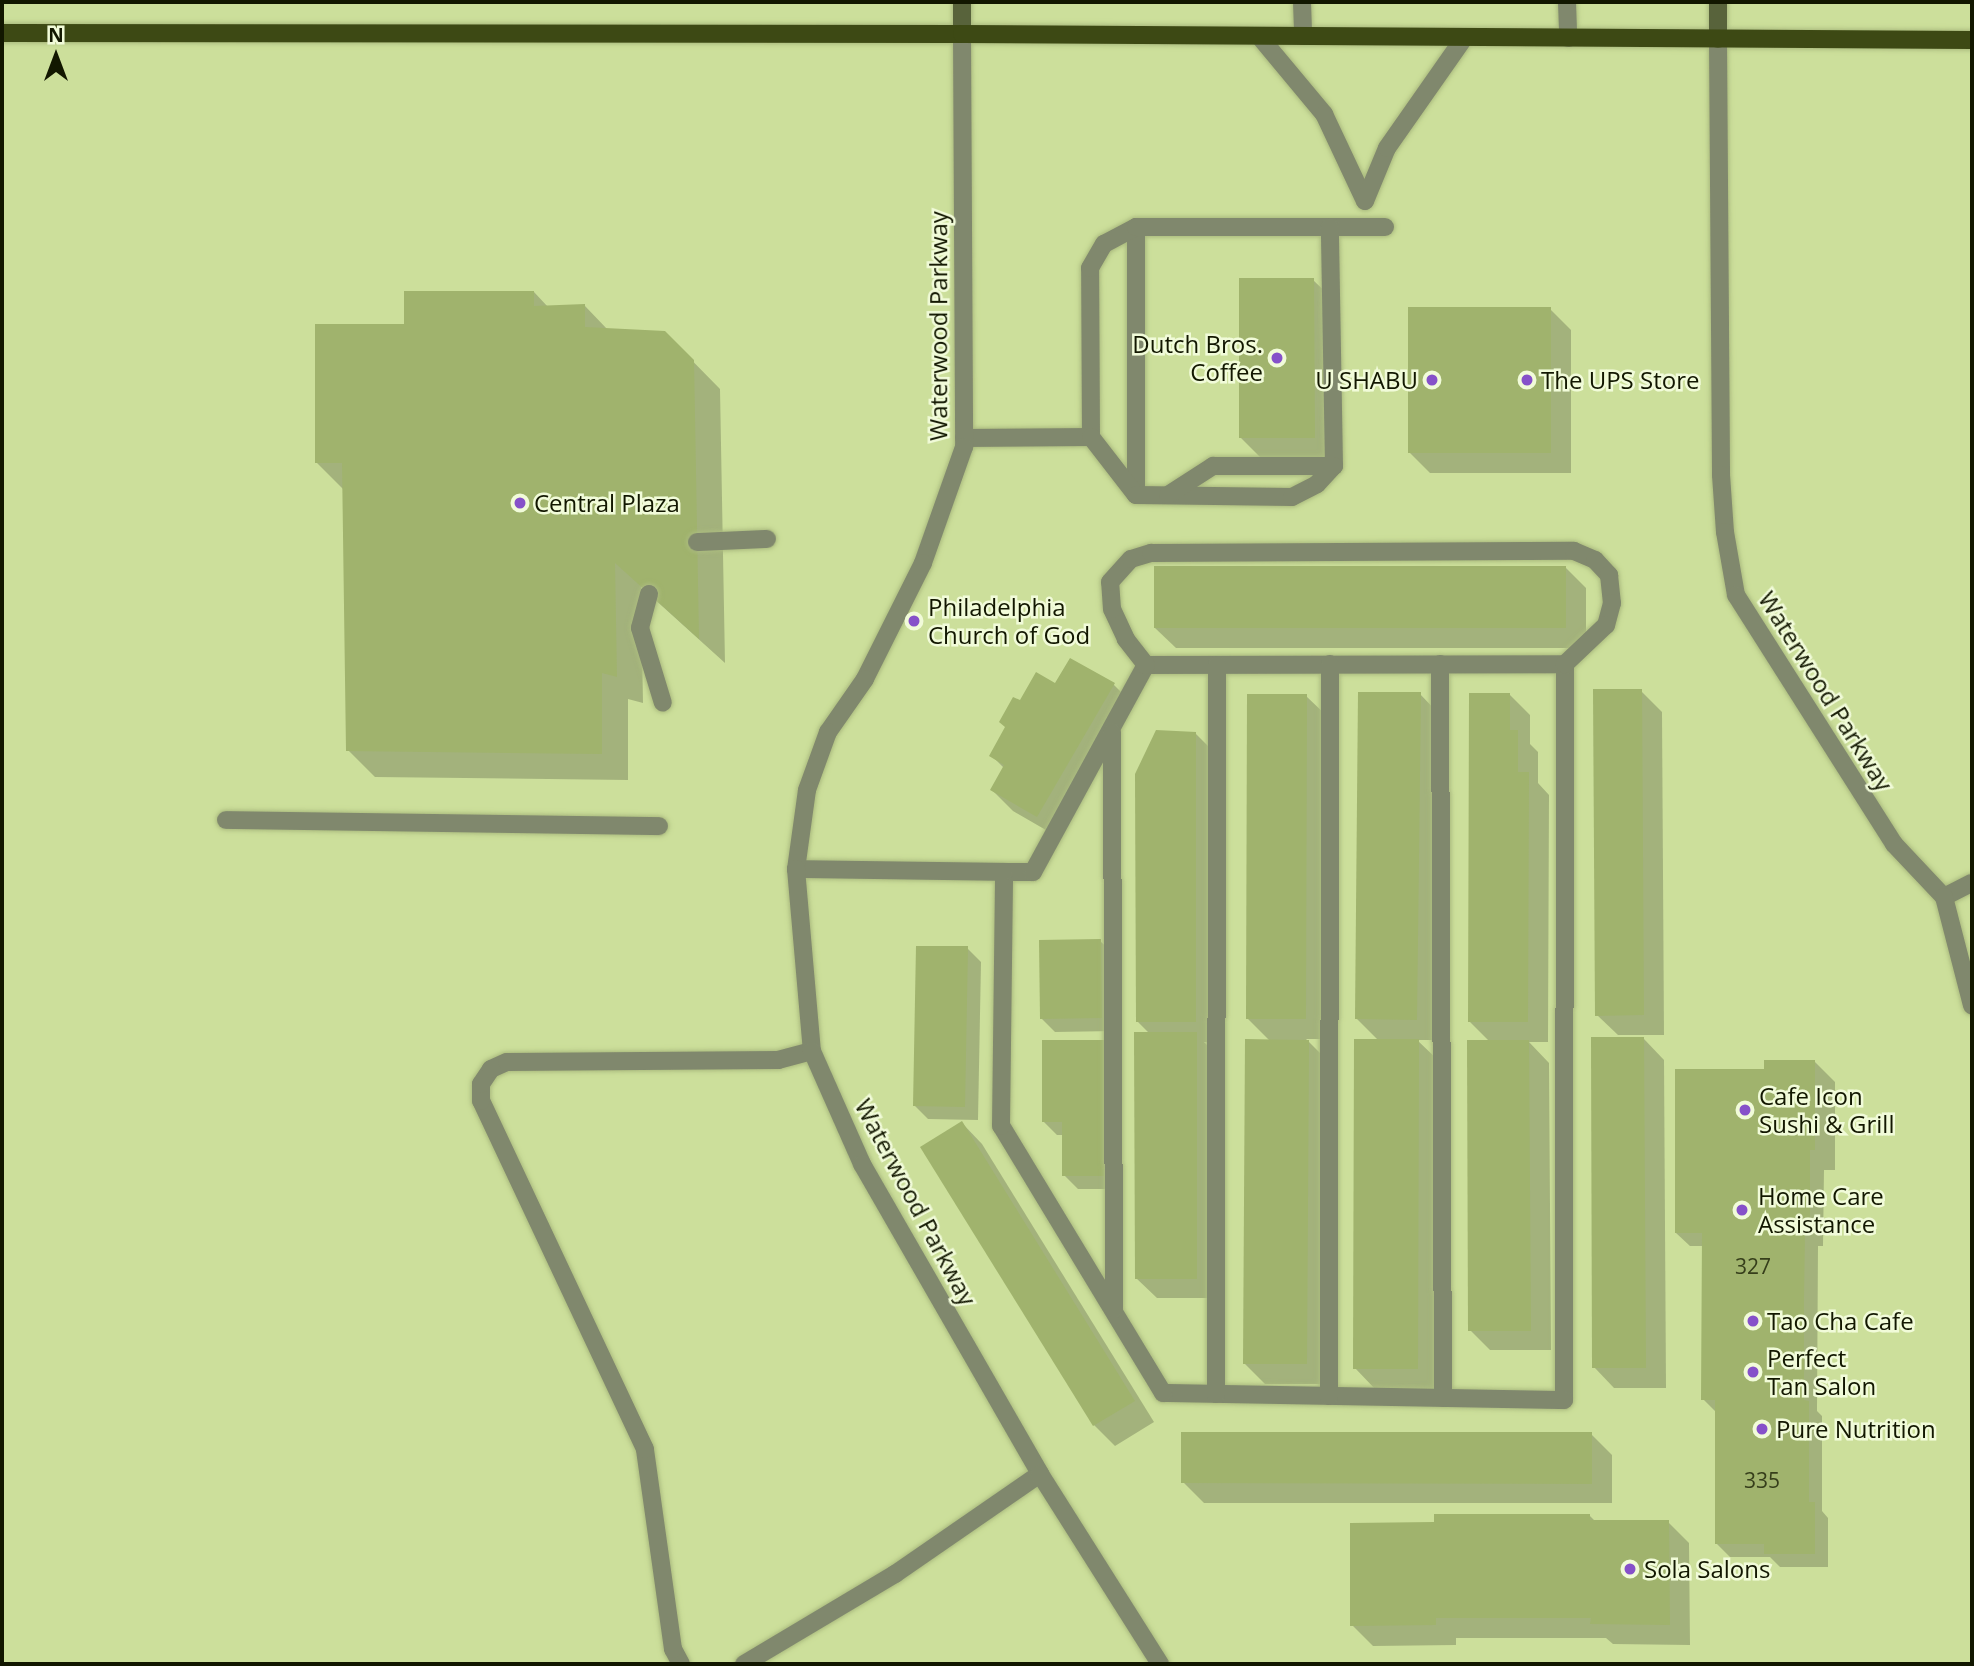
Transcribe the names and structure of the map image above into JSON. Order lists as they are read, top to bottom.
{
  "streets": {
    "street": ["Waterwood Parkway"]
  },
  "places": [
    "Dutch Bros. Coffee",
    "U SHABU",
    "The UPS Store",
    "Central Plaza",
    "Philadelphia Church of God",
    "Cafe Icon Sushi & Grill",
    "Home Care Assistance",
    "Tao Cha Cafe",
    "Perfect Tan Salon",
    "Pure Nutrition",
    "Sola Salons"
  ],
  "house_numbers": ["327", "335"],
  "north": "top"
}
